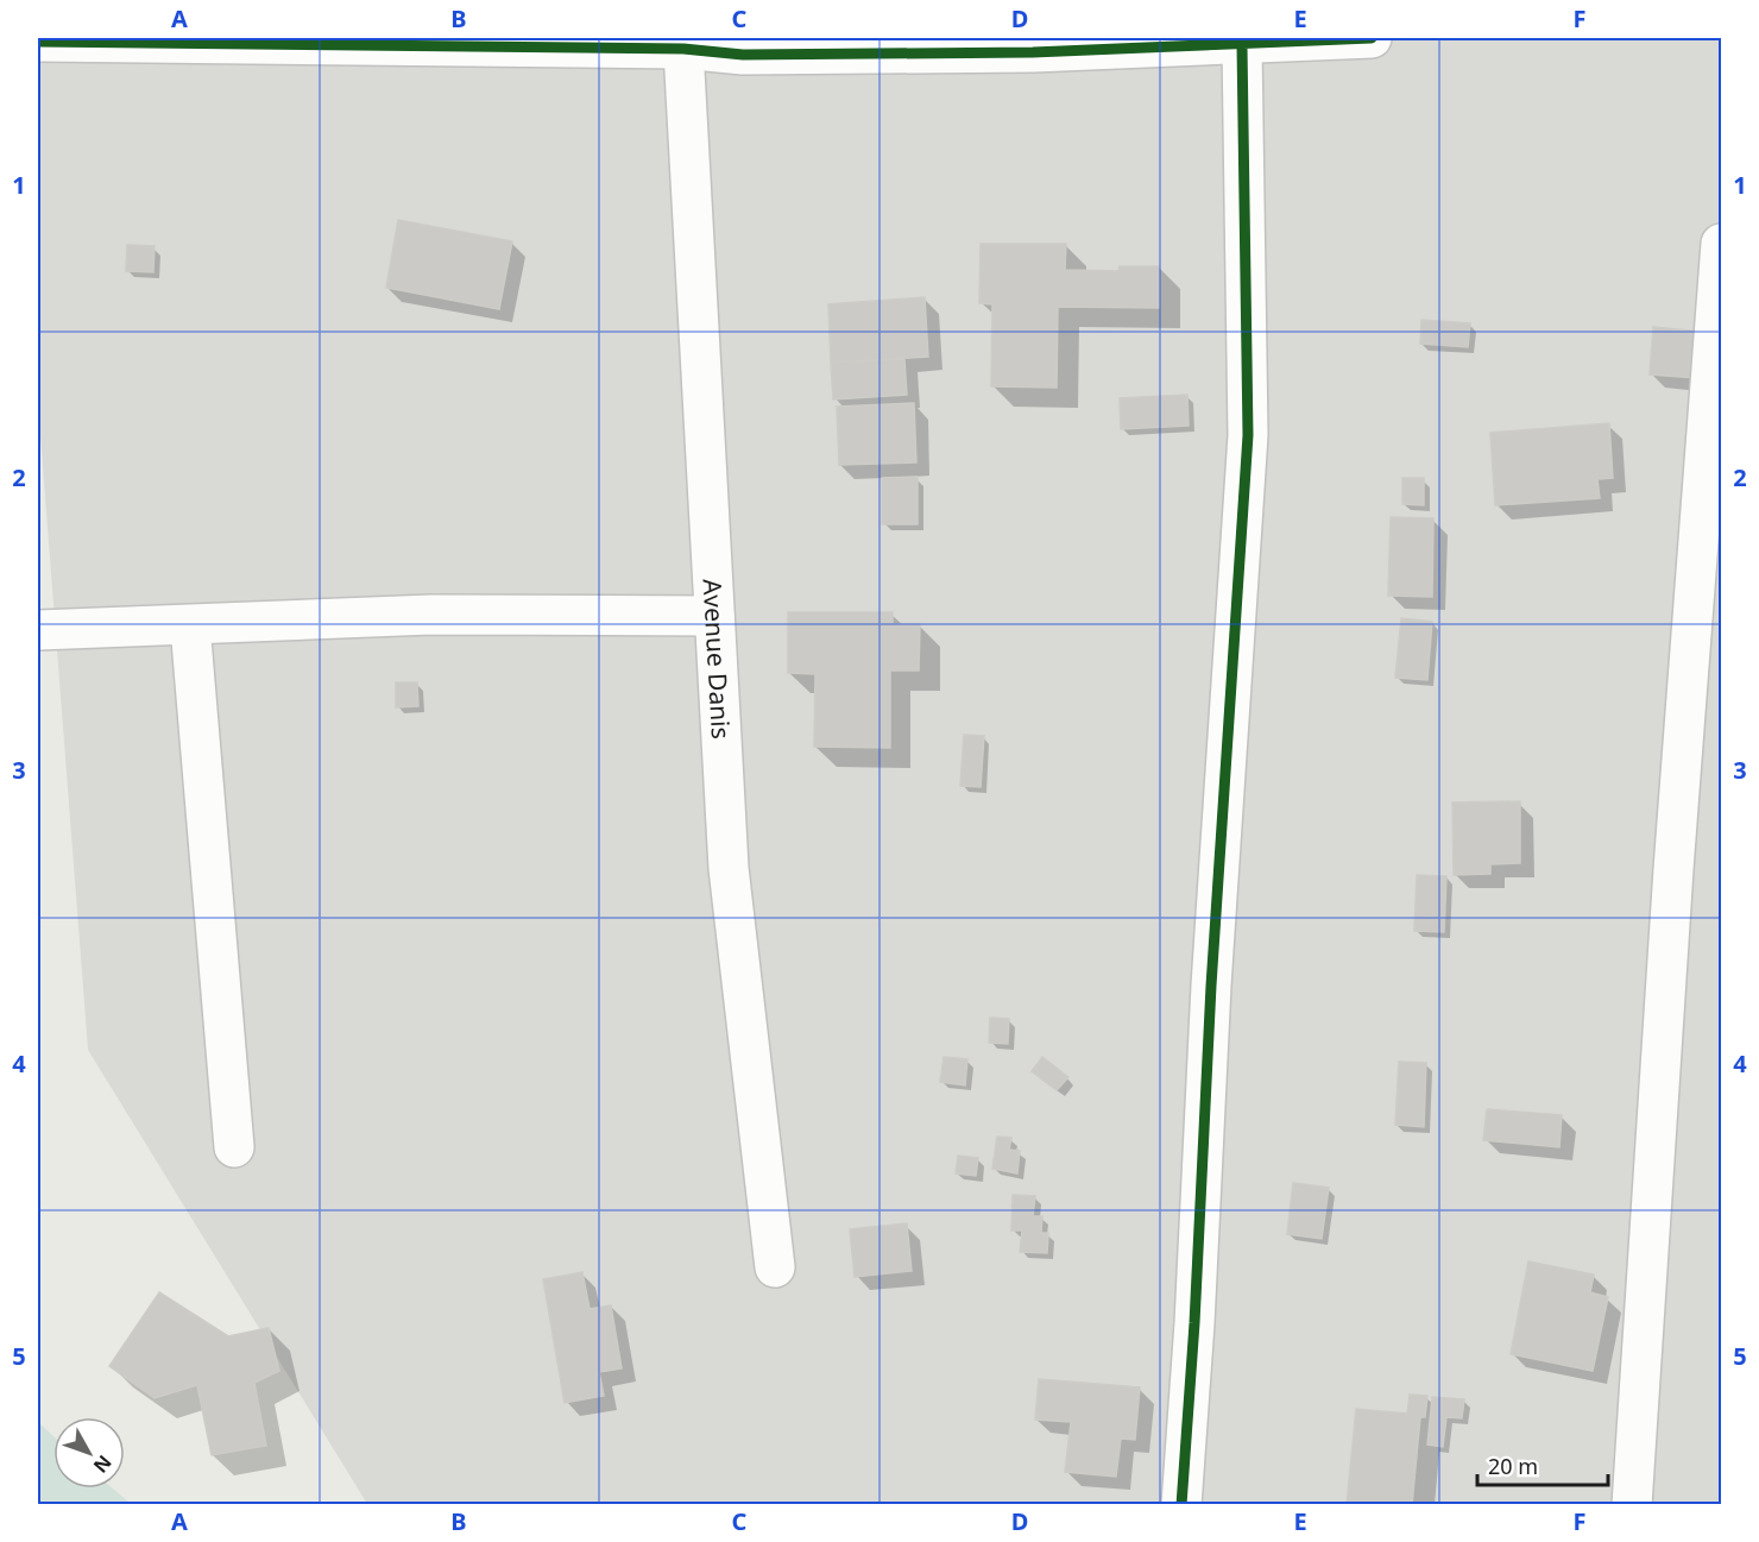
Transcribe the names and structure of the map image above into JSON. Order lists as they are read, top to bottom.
{
  "streets": {
    "street": ["Avenue Danis"]
  },
  "scale_bar": "20 m",
  "north": "bottom right",
  "grid": {
    "columns": [
      "A",
      "B",
      "C",
      "D",
      "E",
      "F"
    ],
    "rows": [
      "1",
      "2",
      "3",
      "4",
      "5"
    ]
  }
}
